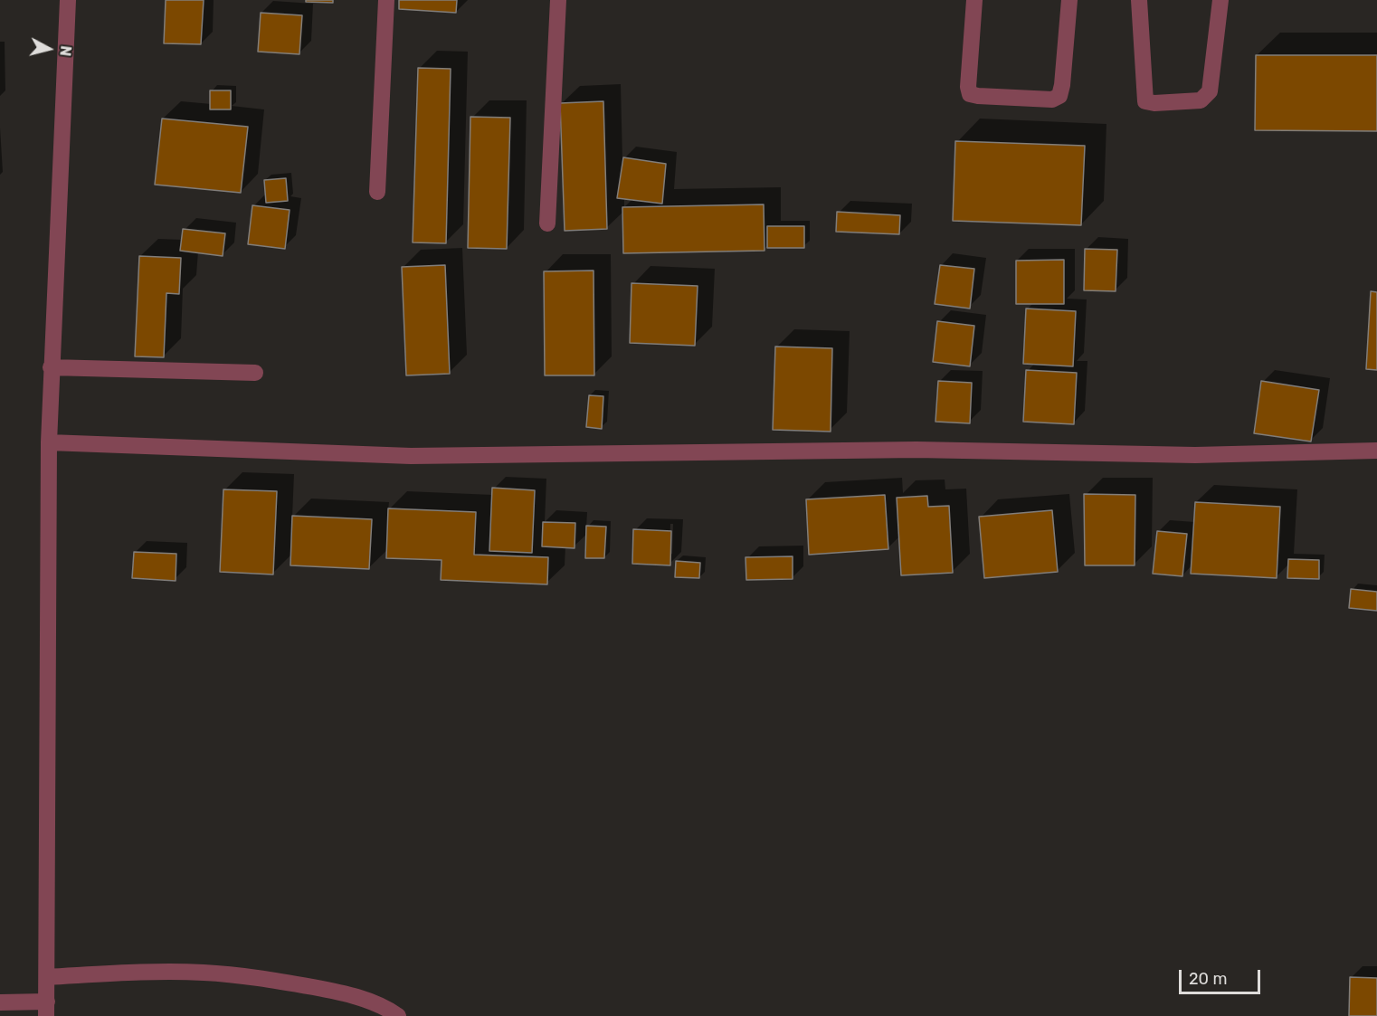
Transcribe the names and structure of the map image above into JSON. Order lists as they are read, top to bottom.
{
  "scale_bar": "20 m",
  "north": "right"
}
